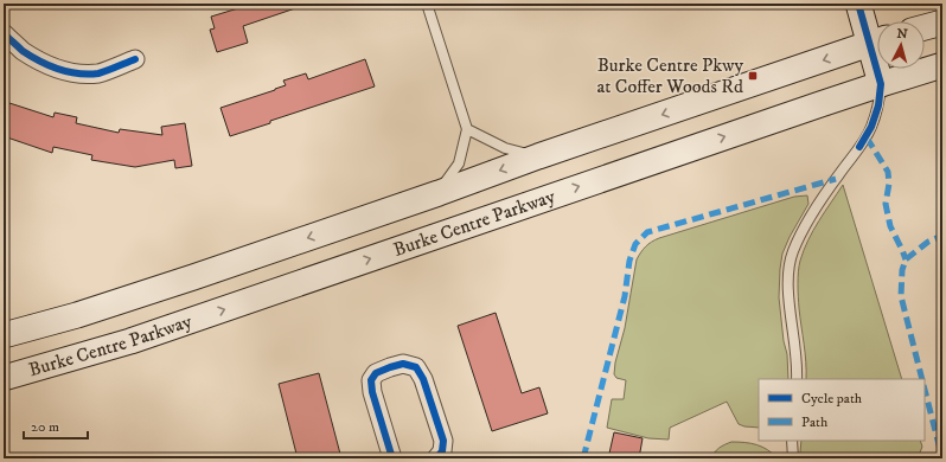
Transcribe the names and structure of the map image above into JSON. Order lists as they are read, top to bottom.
{
  "streets": {
    "main road": ["Burke Centre Parkway"]
  },
  "places": {
    "transit": ["Burke Centre Pkwy at Coffer Woods Rd"]
  },
  "legend": ["Cycle path", "Path"],
  "scale_bar": "20 m",
  "north": "top"
}
